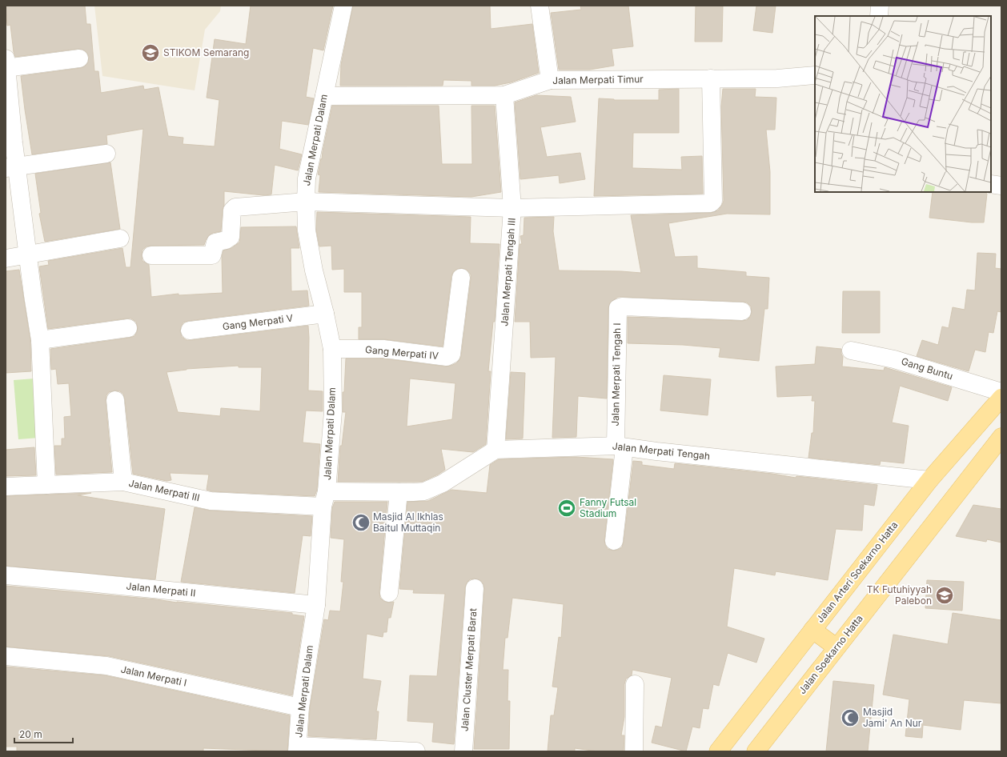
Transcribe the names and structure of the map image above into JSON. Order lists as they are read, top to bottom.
{
  "streets": {
    "main road": ["Jalan Arteri Soekarno Hatta", "Jalan Soekarno Hatta"],
    "street": [
      "Jalan Merpati Timur",
      "Jalan Merpati Dalam",
      "Jalan Merpati Tengah III",
      "Gang Merpati V",
      "Gang Merpati IV",
      "Gang Buntu",
      "Jalan Merpati Tengah I",
      "Jalan Merpati Tengah",
      "Jalan Merpati III",
      "Jalan Merpati II",
      "Jalan Cluster Merpati Barat",
      "Jalan Merpati I"
    ]
  },
  "crossings": [
    ["Jalan Merpati Timur", "Jalan Merpati Dalam"],
    ["Jalan Merpati Timur", "Jalan Merpati Tengah III"],
    ["Jalan Merpati Dalam", "Gang Merpati V"],
    ["Jalan Merpati Dalam", "Gang Merpati IV"],
    ["Jalan Merpati Dalam", "Jalan Merpati III"],
    ["Jalan Merpati Dalam", "Jalan Merpati II"],
    ["Jalan Merpati Dalam", "Jalan Merpati I"],
    ["Jalan Merpati Tengah III", "Jalan Merpati Tengah"],
    ["Jalan Merpati Tengah I", "Jalan Merpati Tengah"],
    ["Jalan Merpati Tengah", "Jalan Arteri Soekarno Hatta"]
  ],
  "places": {
    "school or university": ["STIKOM Semarang", "TK Futuhiyyah Palebon"],
    "sports": ["Fanny Futsal Stadium"],
    "mosque": ["Masjid Al Ikhlas Baitul Muttaqin", "Masjid Jami' An Nur"]
  },
  "scale_bar": "20 m"
}
